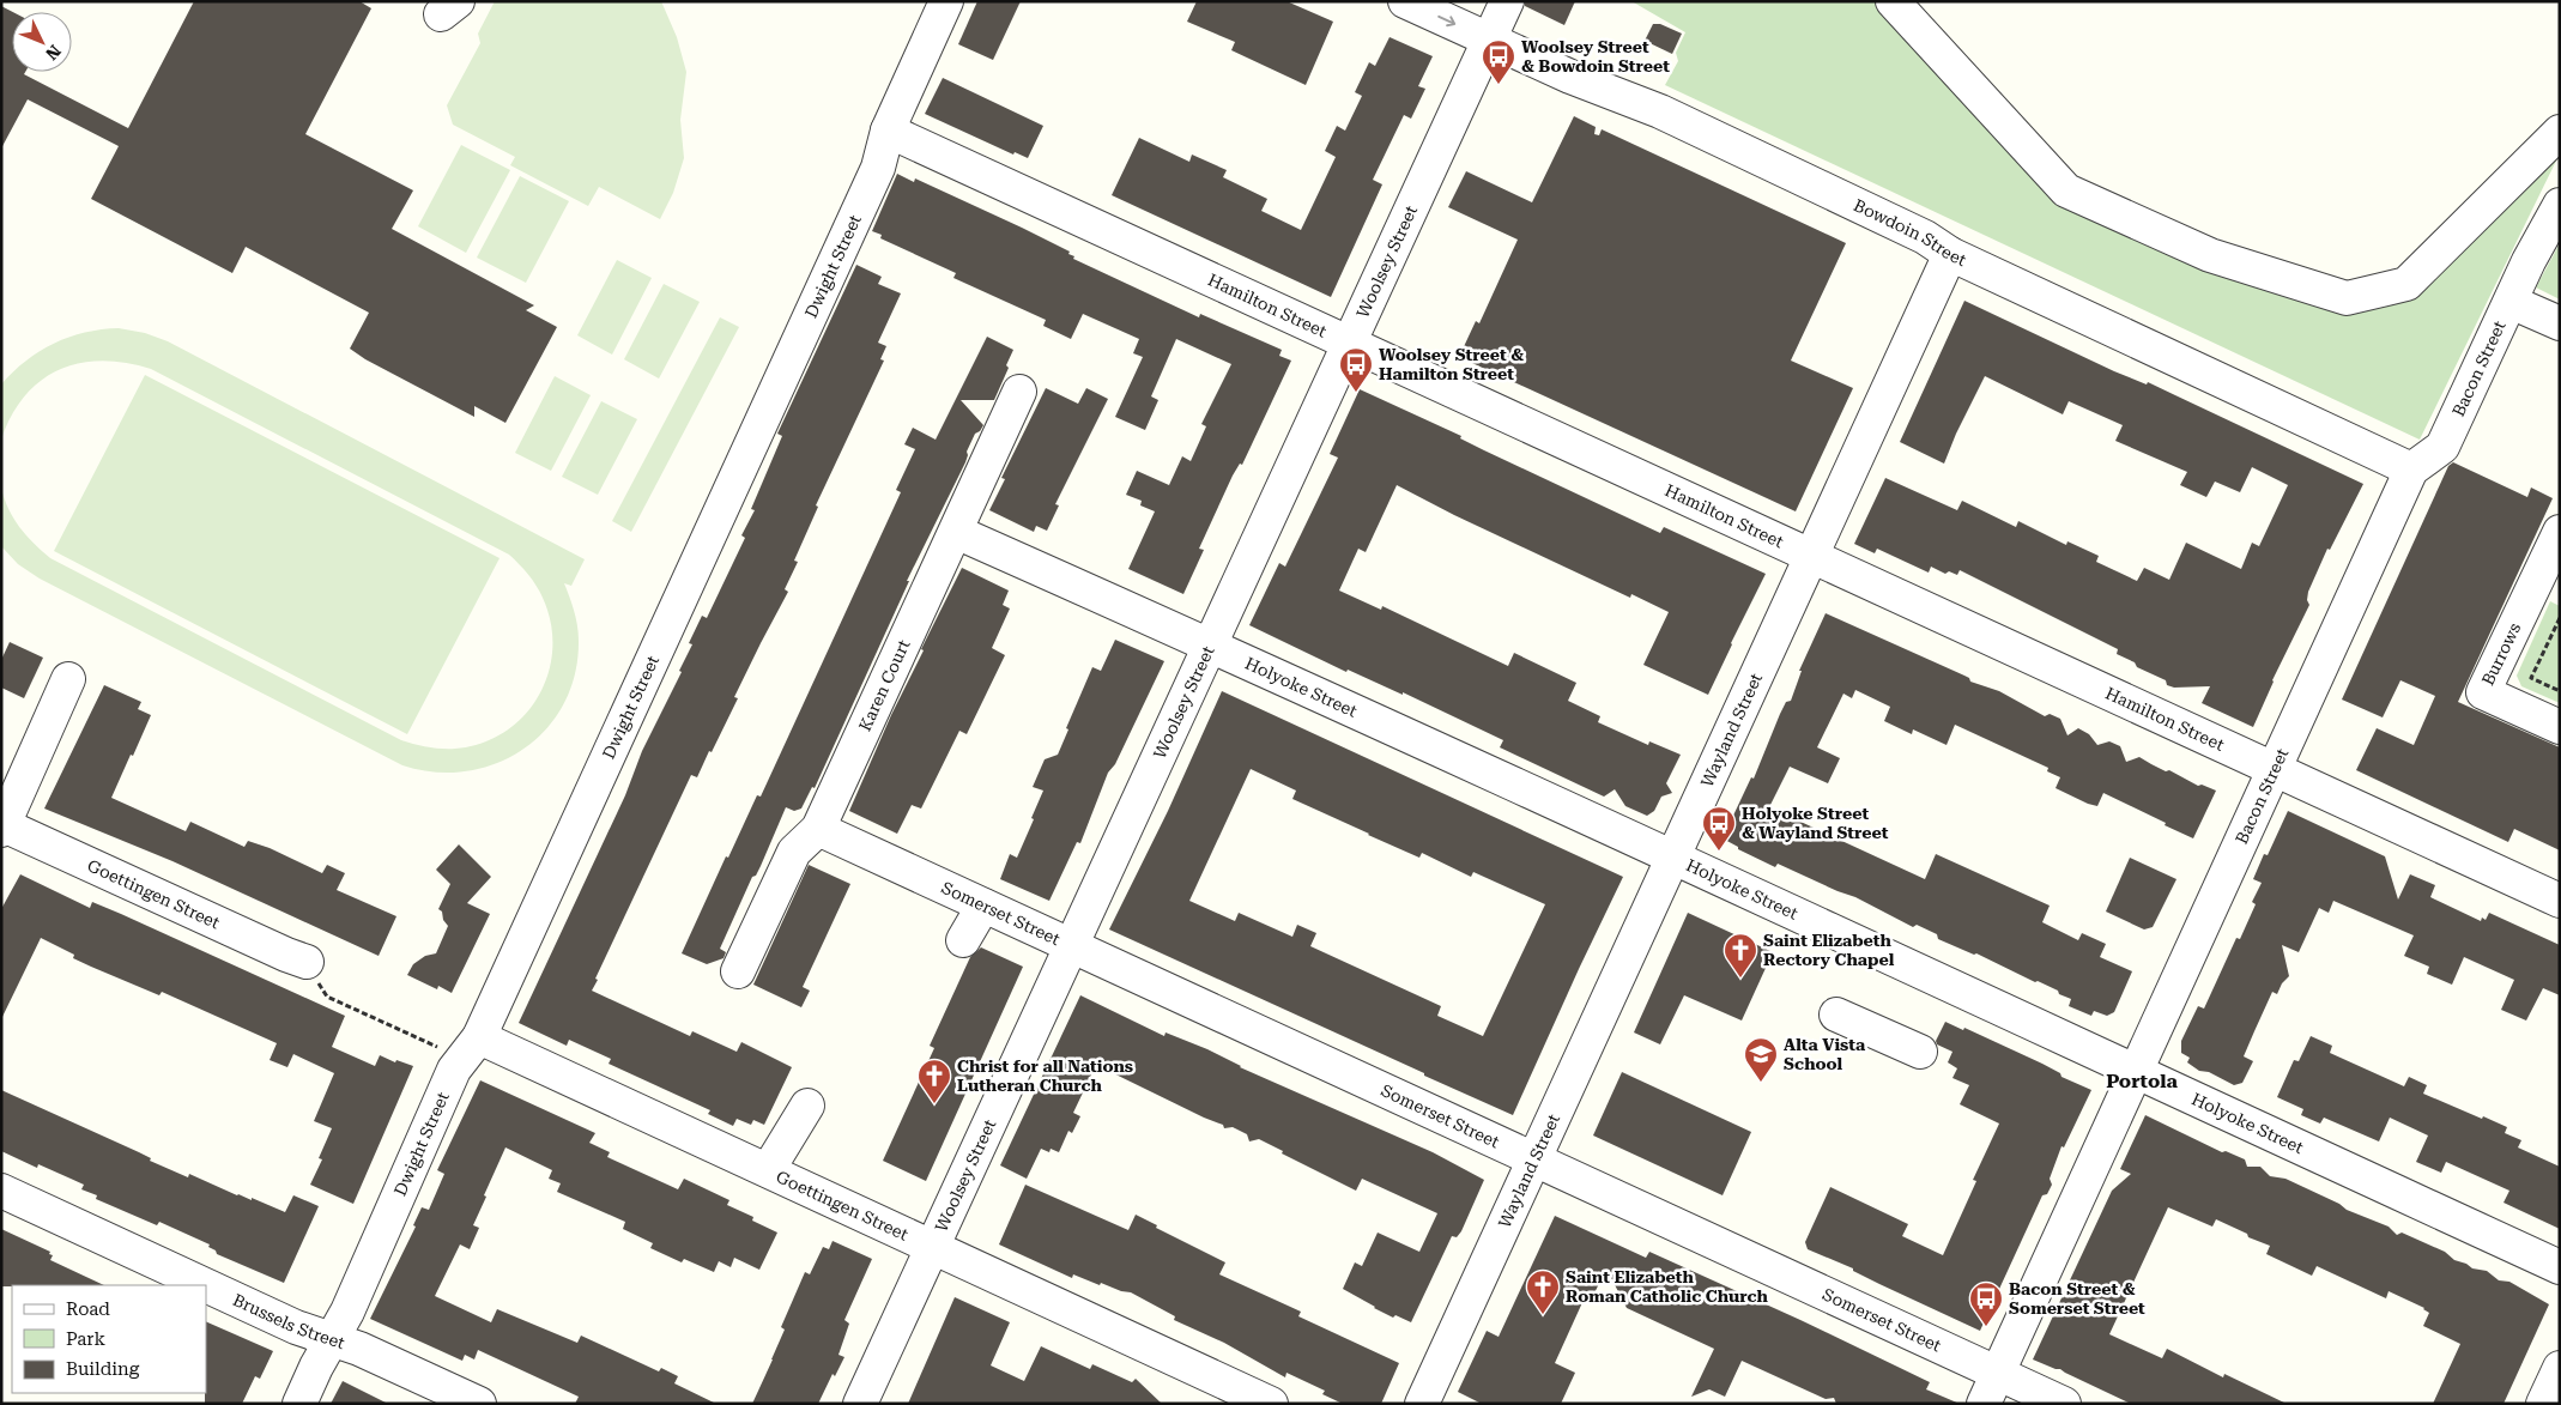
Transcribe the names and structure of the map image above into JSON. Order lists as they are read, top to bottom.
{
  "streets": {
    "street": [
      "Bowdoin Street",
      "Woolsey Street",
      "Dwight Street",
      "Hamilton Street",
      "Bacon Street",
      "Burrows",
      "Karen Court",
      "Holyoke Street",
      "Wayland Street",
      "Goettingen Street",
      "Somerset Street",
      "Brussels Street"
    ]
  },
  "crossings": [
    ["Bowdoin Street", "Woolsey Street"],
    ["Bowdoin Street", "Bacon Street"],
    ["Bowdoin Street", "Wayland Street"],
    ["Woolsey Street", "Hamilton Street"],
    ["Woolsey Street", "Holyoke Street"],
    ["Woolsey Street", "Goettingen Street"],
    ["Woolsey Street", "Somerset Street"],
    ["Dwight Street", "Hamilton Street"],
    ["Dwight Street", "Goettingen Street"],
    ["Dwight Street", "Brussels Street"],
    ["Hamilton Street", "Bacon Street"],
    ["Hamilton Street", "Wayland Street"],
    ["Bacon Street", "Holyoke Street"],
    ["Bacon Street", "Somerset Street"],
    ["Karen Court", "Holyoke Street"],
    ["Karen Court", "Somerset Street"],
    ["Holyoke Street", "Wayland Street"],
    ["Wayland Street", "Somerset Street"]
  ],
  "districts": ["Portola"],
  "places": {
    "bus stop": [
      "Woolsey Street & Bowdoin Street",
      "Woolsey Street & Hamilton Street",
      "Holyoke Street & Wayland Street",
      "Bacon Street & Somerset Street"
    ],
    "church": ["Saint Elizabeth Rectory Chapel", "Christ for all Nations Lutheran Church", "Saint Elizabeth Roman Catholic Church"],
    "school or university": ["Alta Vista School"]
  },
  "legend": ["Road", "Park", "Building"],
  "north": "bottom right"
}
